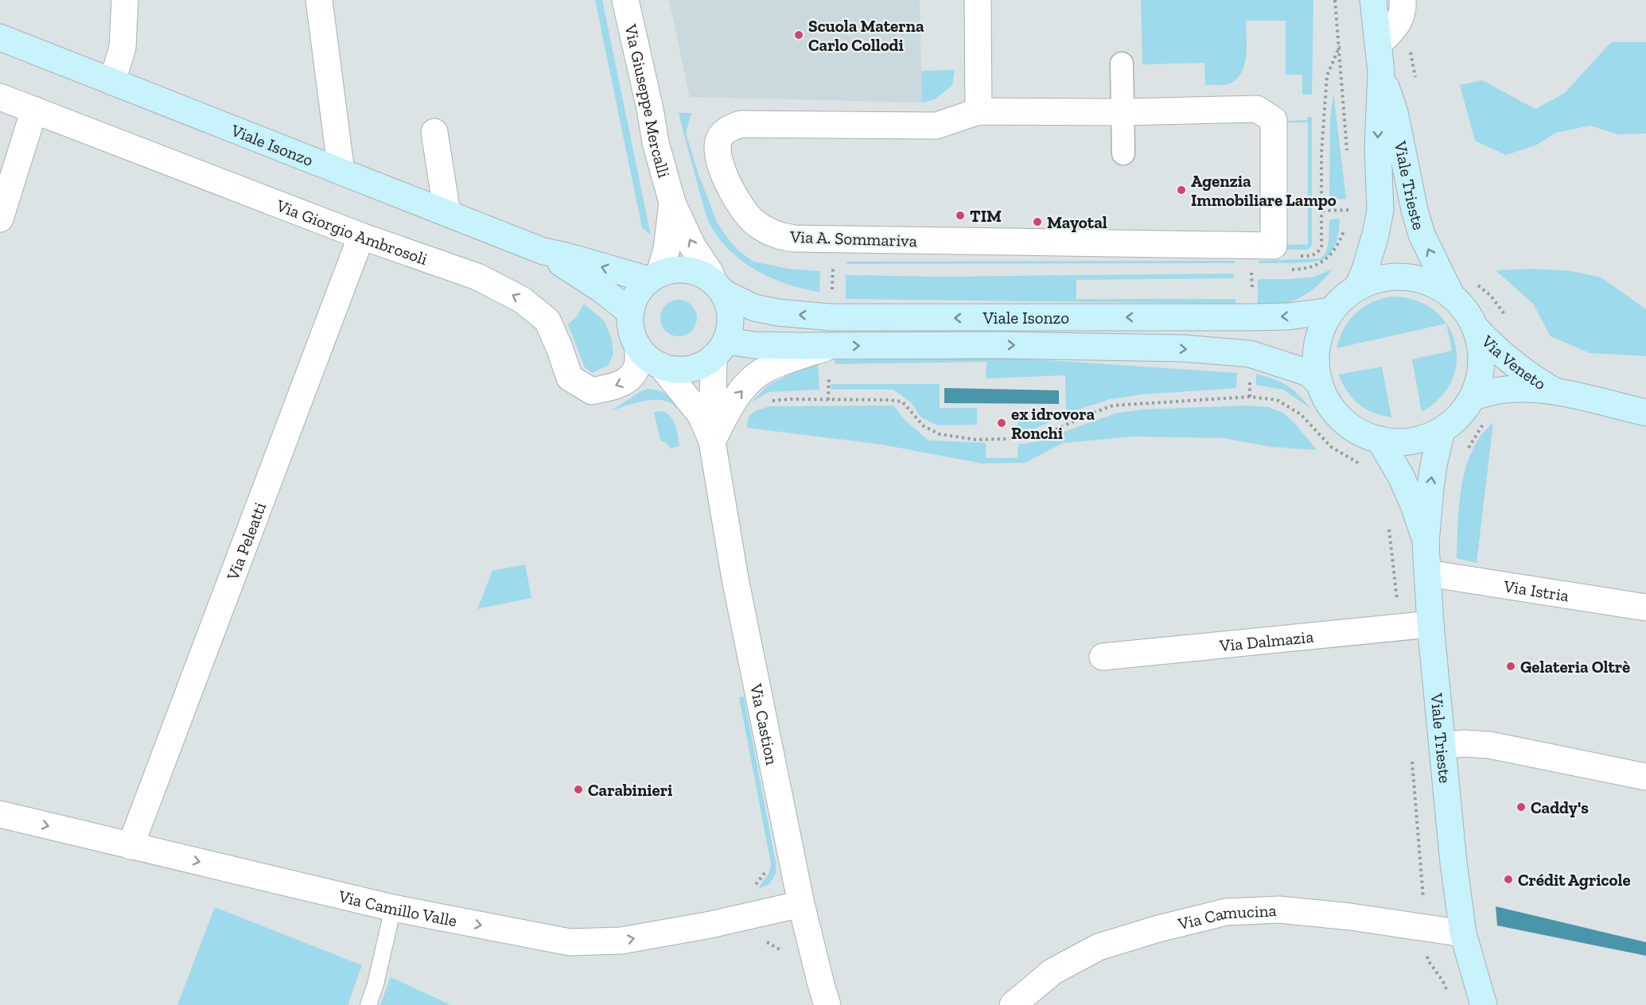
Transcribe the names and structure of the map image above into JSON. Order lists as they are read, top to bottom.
{
  "streets": {
    "main road": ["Viale Isonzo", "Viale Trieste", "Via Veneto"],
    "street": [
      "Via Giuseppe Mercalli",
      "Via Giorgio Ambrosoli",
      "Via A. Sommariva",
      "Via Peleatti",
      "Via Istria",
      "Via Dalmazia",
      "Via Castion",
      "Via Camillo Valle",
      "Via Camucina"
    ]
  },
  "crossings": [
    ["Via Giuseppe Mercalli", "Viale Isonzo"],
    ["Via Giuseppe Mercalli", "Via Giorgio Ambrosoli"],
    ["Via Giuseppe Mercalli", "Via Castion"],
    ["Viale Isonzo", "Viale Trieste"],
    ["Viale Isonzo", "Via Giorgio Ambrosoli"],
    ["Viale Isonzo", "Via Veneto"],
    ["Viale Isonzo", "Via Castion"],
    ["Viale Trieste", "Via Veneto"],
    ["Viale Trieste", "Via Istria"],
    ["Viale Trieste", "Via Dalmazia"],
    ["Viale Trieste", "Via Camucina"],
    ["Via Giorgio Ambrosoli", "Via Peleatti"],
    ["Via Giorgio Ambrosoli", "Via Castion"],
    ["Via Peleatti", "Via Camillo Valle"],
    ["Via Castion", "Via Camillo Valle"]
  ],
  "one_way": ["Via Giorgio Ambrosoli", "Via Camillo Valle"],
  "places": [
    "Scuola Materna Carlo Collodi",
    "Agenzia Immobiliare Lampo",
    "TIM",
    "Mayotal",
    "ex idrovora Ronchi",
    "Gelateria Oltrè",
    "Carabinieri",
    "Caddy's",
    "Crédit Agricole"
  ]
}
